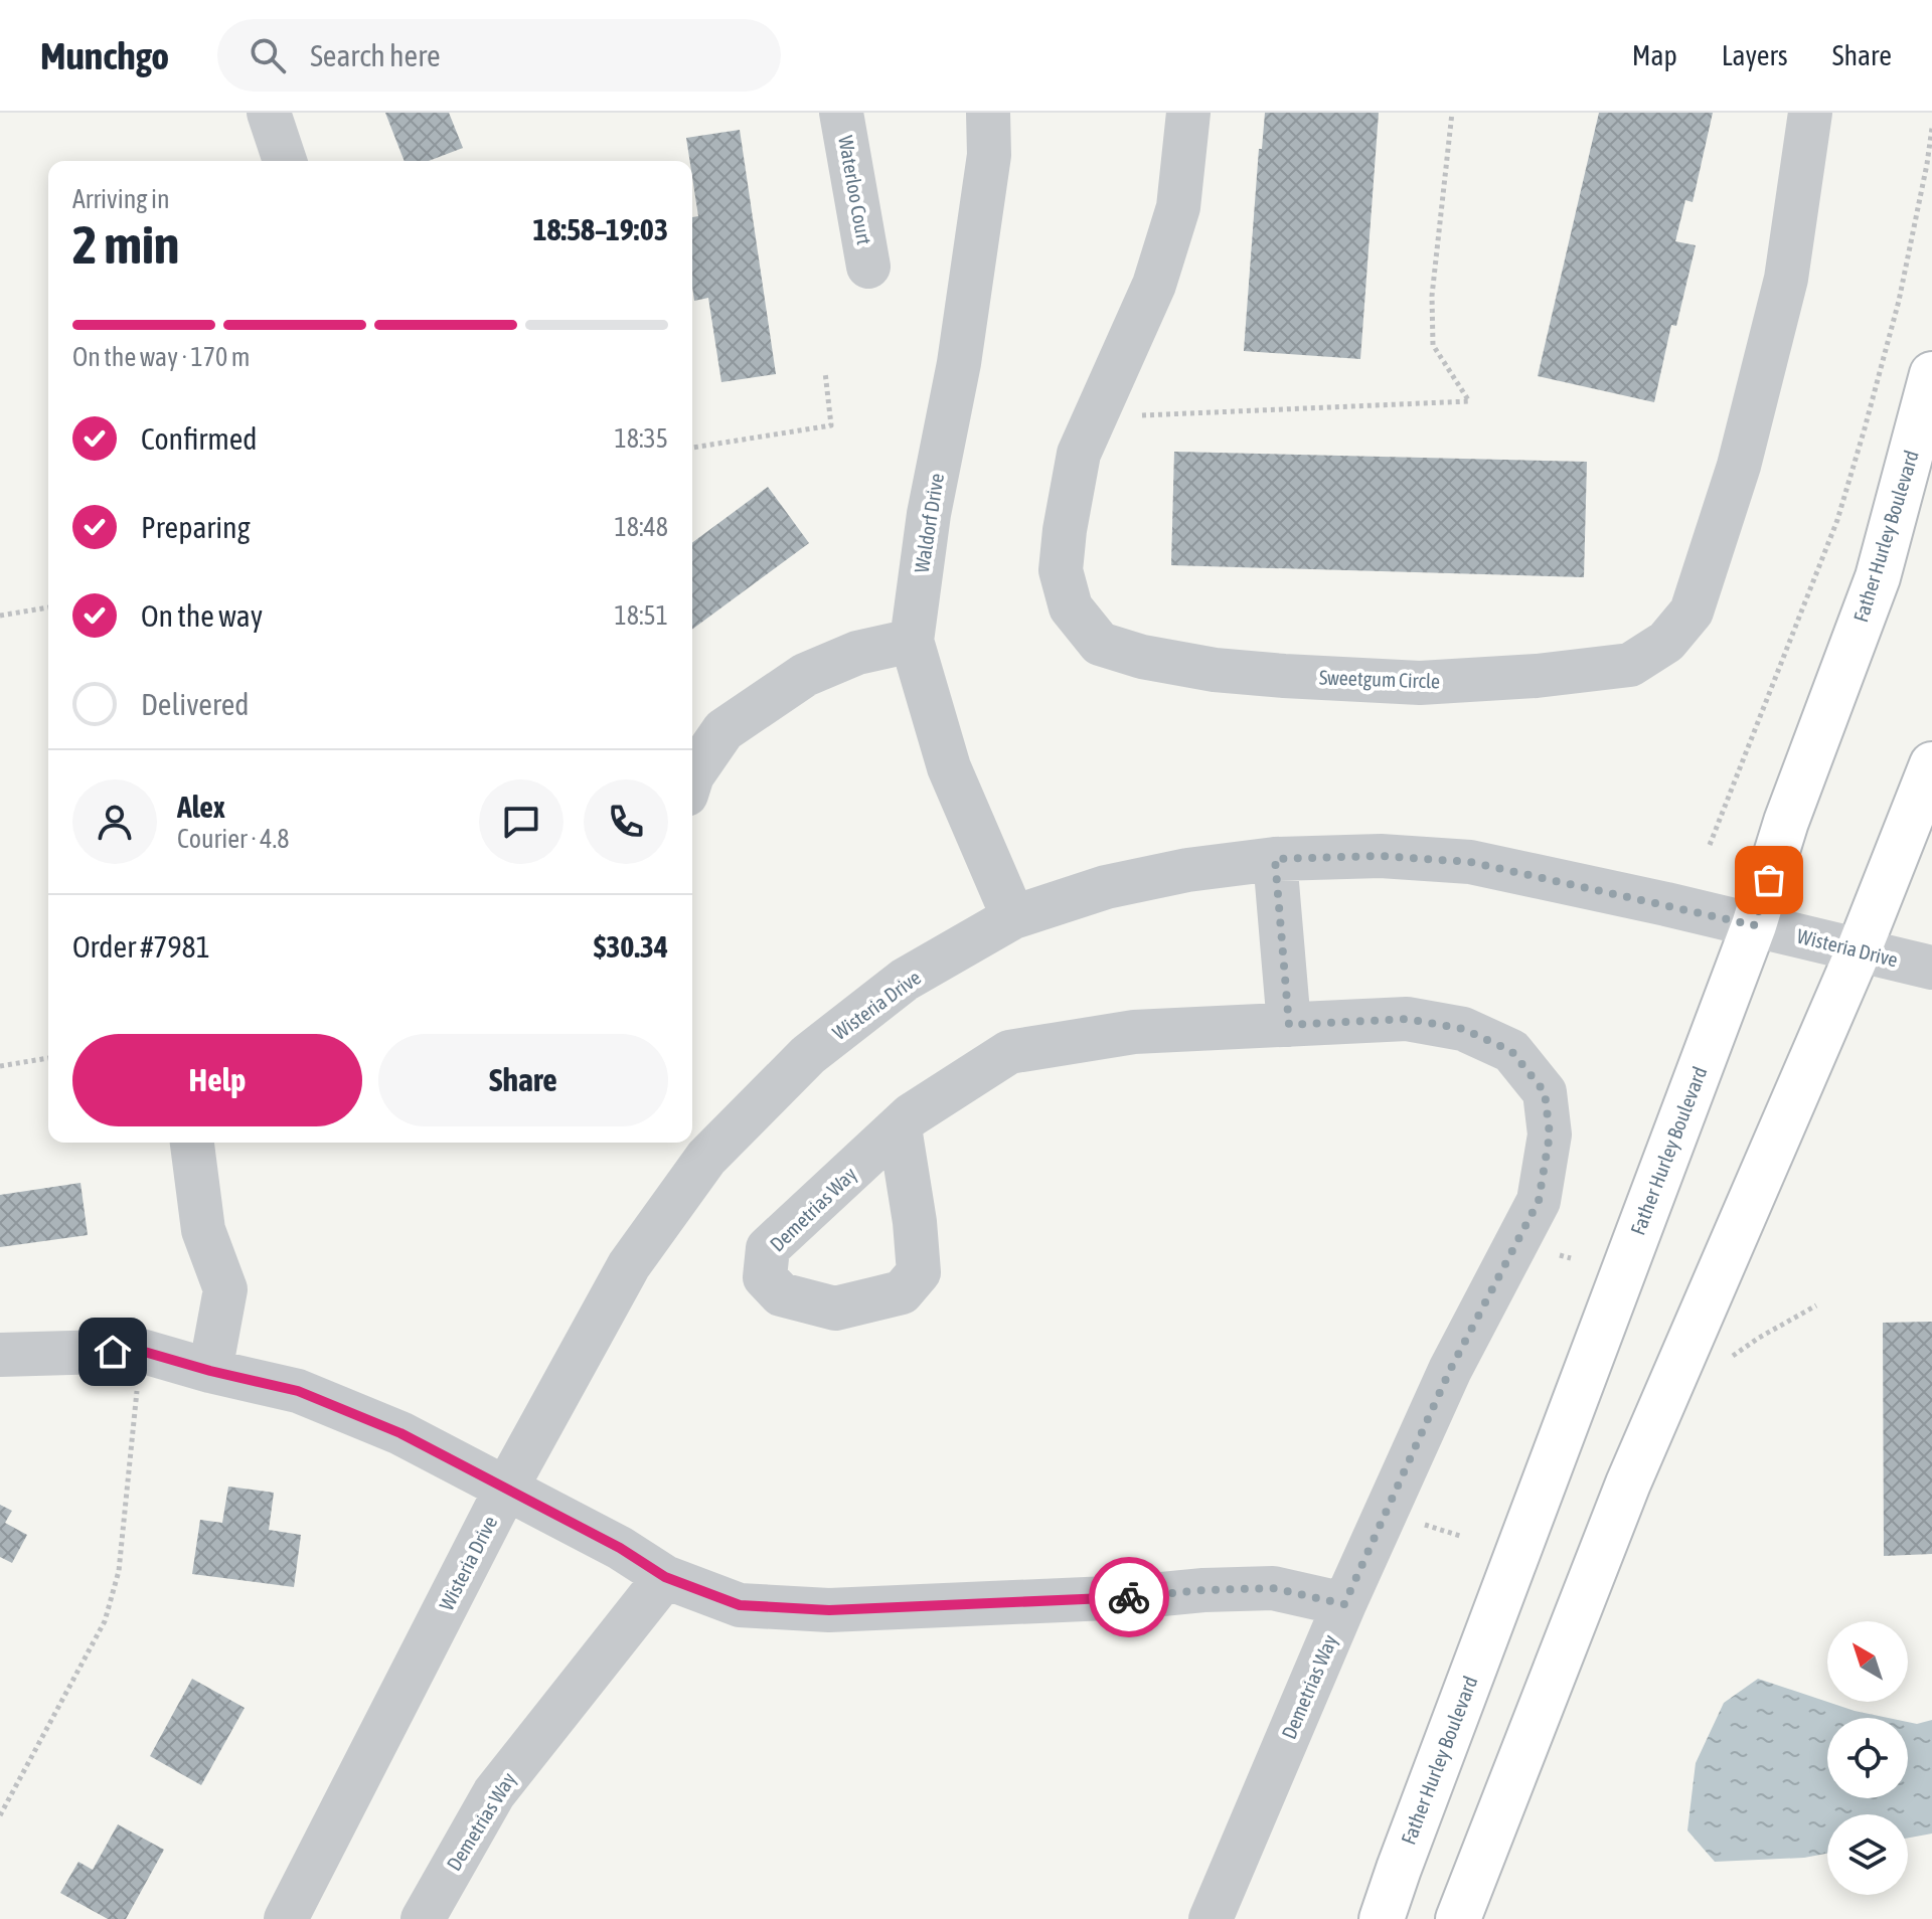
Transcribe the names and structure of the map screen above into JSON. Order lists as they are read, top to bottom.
{
  "streets": {
    "main road": ["Father Hurley Boulevard"],
    "street": [
      "Waterloo Court",
      "Waldorf Drive",
      "Sweetgum Circle",
      "Wisteria Drive",
      "Demetrias Way"
    ]
  },
  "crossings": [
    ["Waldorf Drive", "Wisteria Drive"],
    ["Father Hurley Boulevard", "Wisteria Drive"]
  ],
  "north": "top left",
  "page": {
    "header": "Munchgo",
    "search": "Search here",
    "nav": ["Map", "Layers", "Share"],
    "heading": ["2 min", "Arriving in", "18:58–19:03"],
    "panel": [
      "Alex",
      "Courier · 4.8",
      "Order #7981",
      "$30.34"
    ],
    "bar": "On the way · 170 m",
    "list": [
      ["Confirmed", "18:35"],
      ["Preparing", "18:48"],
      ["On the way", "18:51"],
      "Delivered"
    ],
    "buttons": ["Help", "Share"]
  }
}
